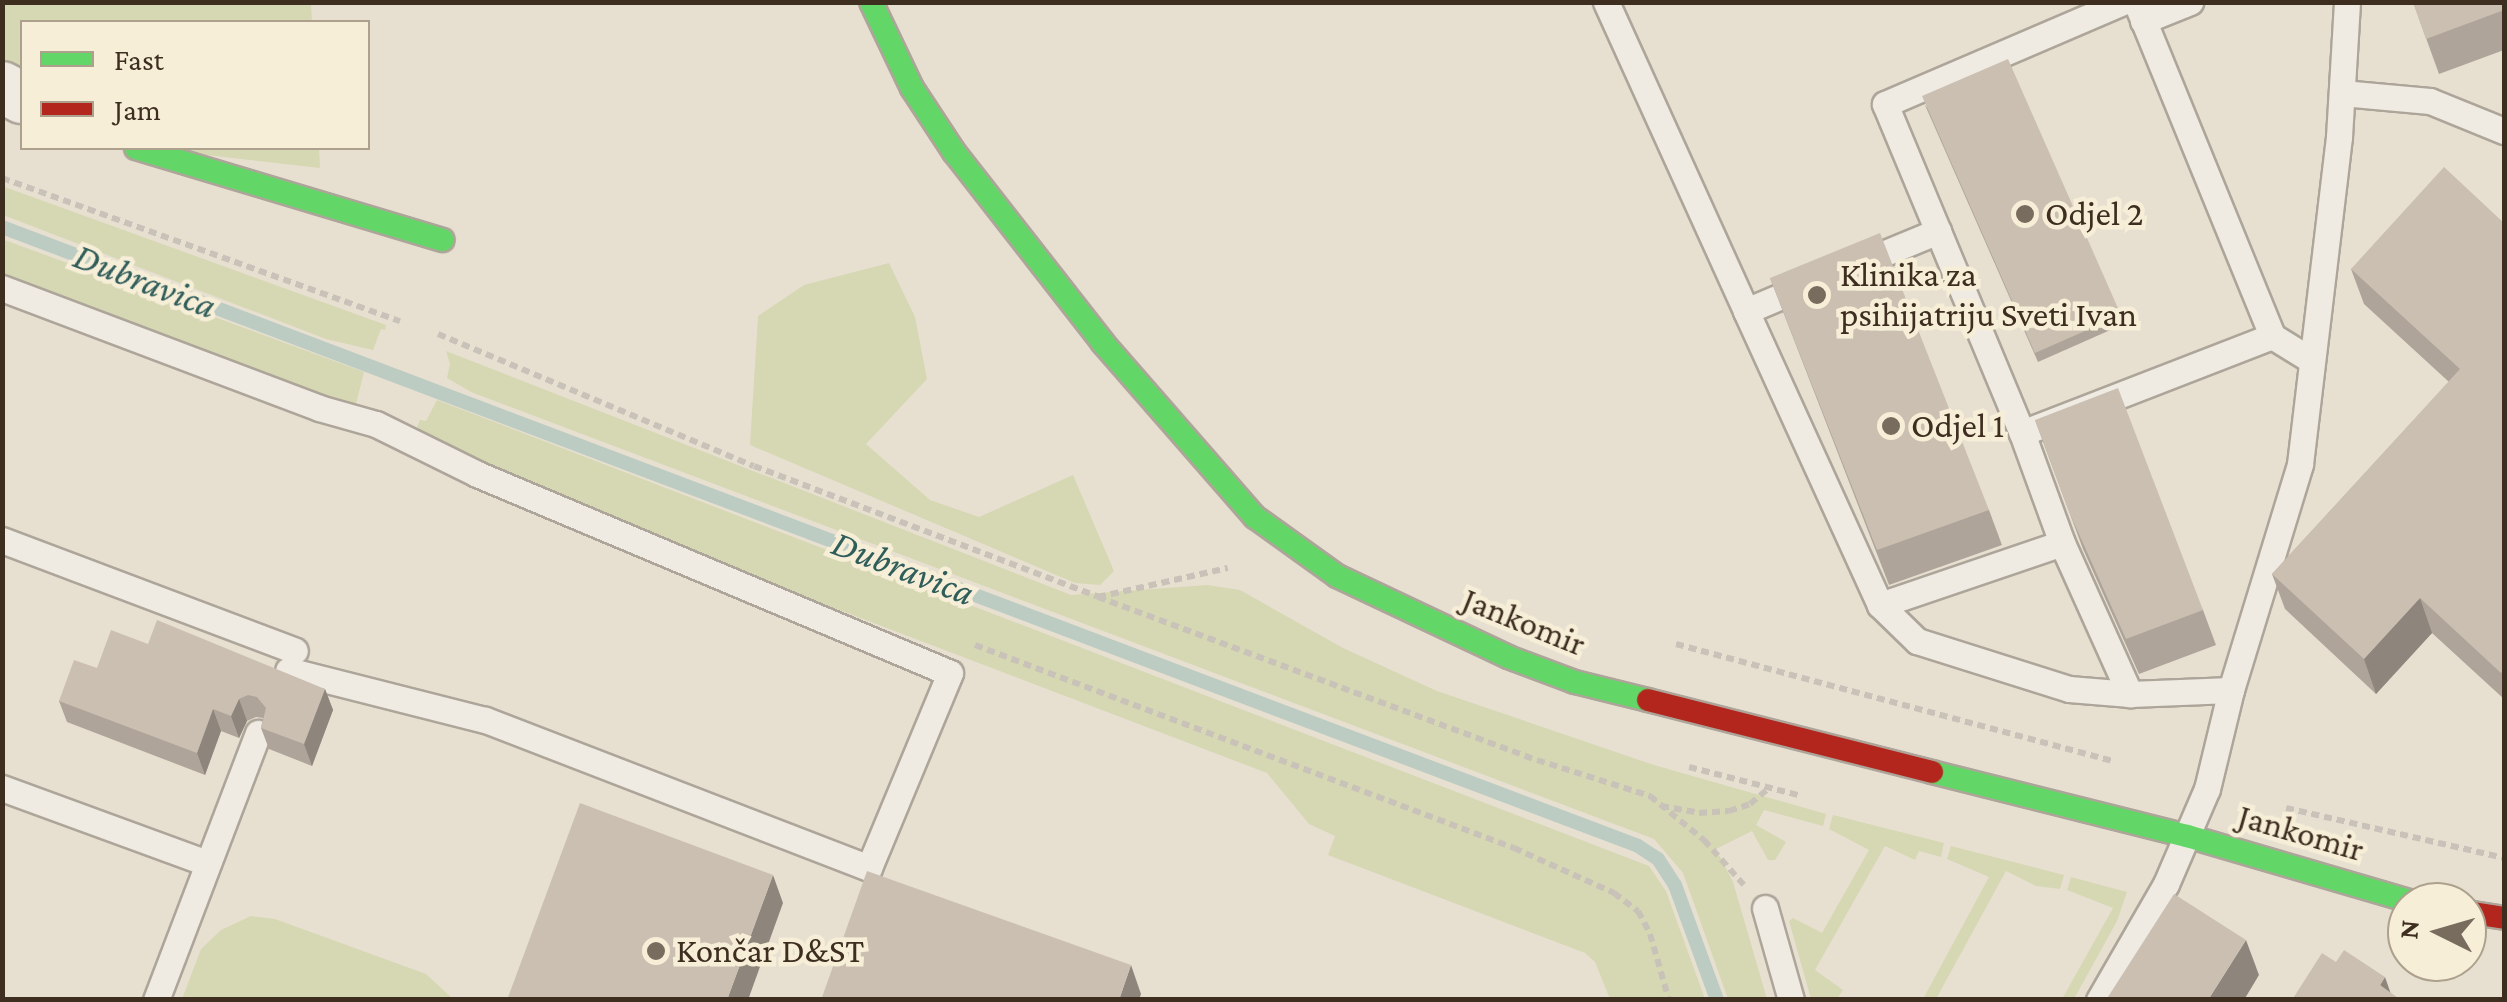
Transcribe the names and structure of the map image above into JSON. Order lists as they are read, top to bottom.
{
  "streets": {
    "street": ["Jankomir"]
  },
  "water": ["Dubravica"],
  "places": [
    "Odjel 2",
    "Klinika za psihijatriju Sveti Ivan",
    "Odjel 1",
    "Končar D&ST"
  ],
  "legend": ["Fast", "Jam"],
  "north": "left"
}
